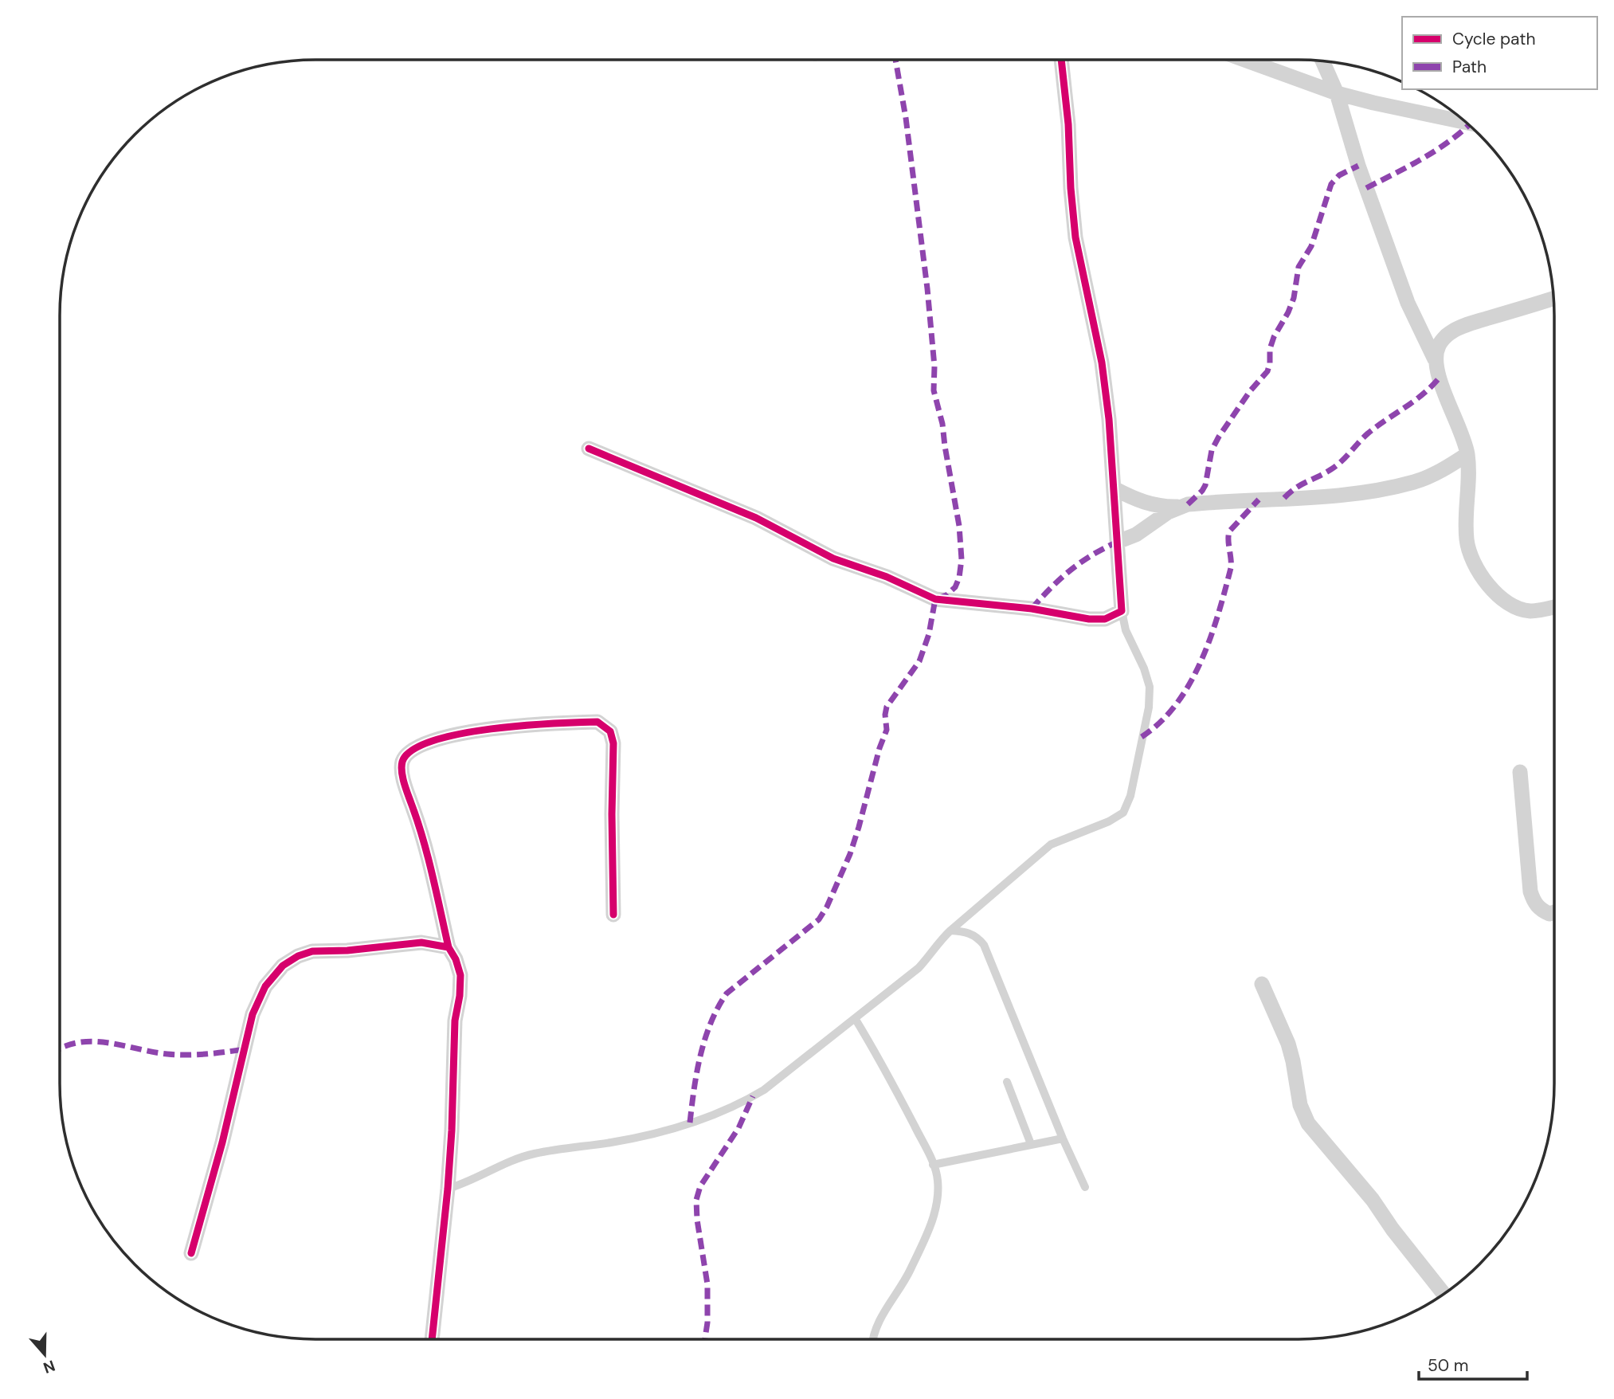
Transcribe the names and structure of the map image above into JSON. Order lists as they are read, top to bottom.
{
  "legend": ["Cycle path", "Path"],
  "scale_bar": "50 m",
  "north": "bottom"
}
